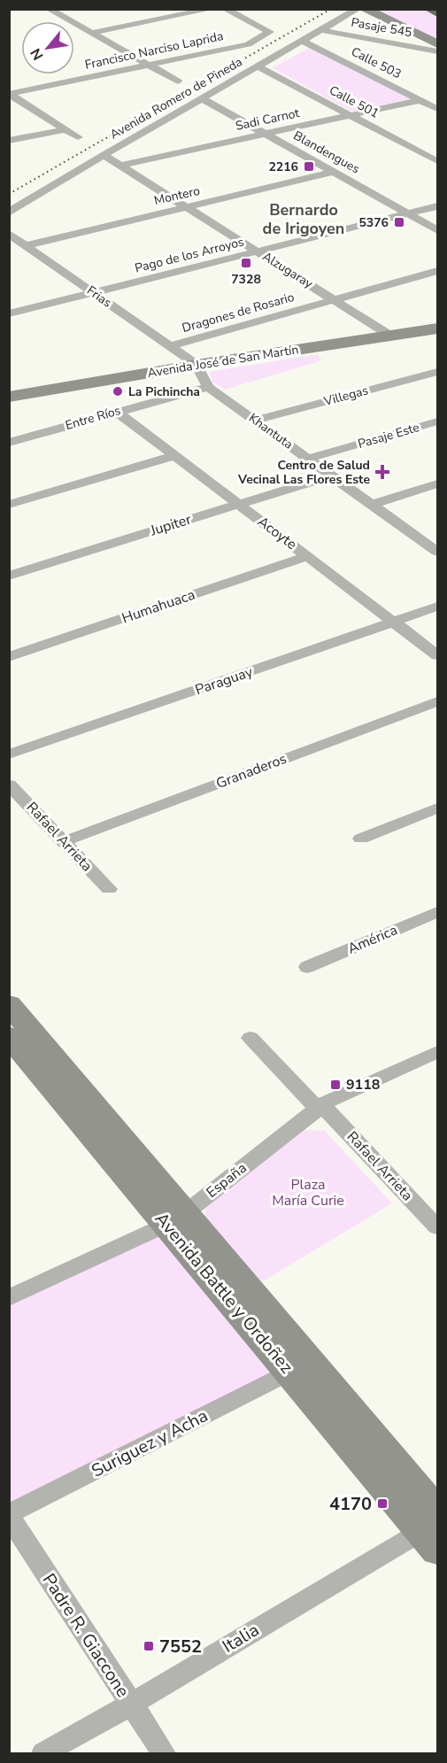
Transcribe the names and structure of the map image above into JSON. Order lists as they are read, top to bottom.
{
  "streets": {
    "main road": ["Avenida José de San Martín", "Avenida Battle y Ordoñez"],
    "street": [
      "Pasaje 545",
      "Francisco Narciso Laprida",
      "Calle 503",
      "Avenida Romero de Pineda",
      "Calle 501",
      "Sadi Carnot",
      "Blandengues",
      "Montero",
      "Pago de los Arroyos",
      "Alzugaray",
      "Frias",
      "Dragones de Rosario",
      "Villegas",
      "Entre Ríos",
      "Khantuta",
      "Pasaje Este",
      "Jupiter",
      "Acoyte",
      "Humahuaca",
      "Paraguay",
      "Granaderos",
      "Rafael Arrieta",
      "América",
      "España",
      "Suriguez y Acha",
      "Padre R. Giaccone",
      "Italia"
    ]
  },
  "crossings": [
    ["Pasaje 545", "Avenida Romero de Pineda"],
    ["Calle 503", "Avenida Romero de Pineda"],
    ["Calle 503", "Sadi Carnot"],
    ["Avenida Romero de Pineda", "Calle 501"],
    ["Avenida Romero de Pineda", "Blandengues"],
    ["Avenida Romero de Pineda", "Alzugaray"],
    ["Calle 501", "Sadi Carnot"],
    ["Sadi Carnot", "Blandengues"],
    ["Sadi Carnot", "Alzugaray"],
    ["Blandengues", "Montero"],
    ["Blandengues", "Pago de los Arroyos"],
    ["Montero", "Alzugaray"],
    ["Montero", "Frias"],
    ["Pago de los Arroyos", "Alzugaray"],
    ["Pago de los Arroyos", "Frias"],
    ["Alzugaray", "Dragones de Rosario"],
    ["Alzugaray", "Avenida José de San Martín"],
    ["Frias", "Dragones de Rosario"],
    ["Frias", "Avenida José de San Martín"],
    ["Frias", "Khantuta"],
    ["Avenida José de San Martín", "Khantuta"],
    ["Villegas", "Khantuta"],
    ["Entre Ríos", "Khantuta"],
    ["Entre Ríos", "Acoyte"],
    ["Khantuta", "Pasaje Este"],
    ["Khantuta", "Jupiter"],
    ["Jupiter", "Acoyte"],
    ["Acoyte", "Humahuaca"],
    ["Acoyte", "Paraguay"],
    ["Granaderos", "Rafael Arrieta"],
    ["Rafael Arrieta", "España"],
    ["España", "Avenida Battle y Ordoñez"],
    ["Avenida Battle y Ordoñez", "Suriguez y Acha"],
    ["Avenida Battle y Ordoñez", "Italia"],
    ["Suriguez y Acha", "Padre R. Giaccone"],
    ["Padre R. Giaccone", "Italia"]
  ],
  "districts": ["Bernardo de Irigoyen"],
  "parks": ["Plaza María Curie"],
  "places": {
    "transit": [
      "2216",
      "5376",
      "7328",
      "9118",
      "4170",
      "7552"
    ],
    "other": ["La Pichincha"],
    "health": ["Centro de Salud Vecinal Las Flores Este"]
  },
  "north": "bottom left"
}
